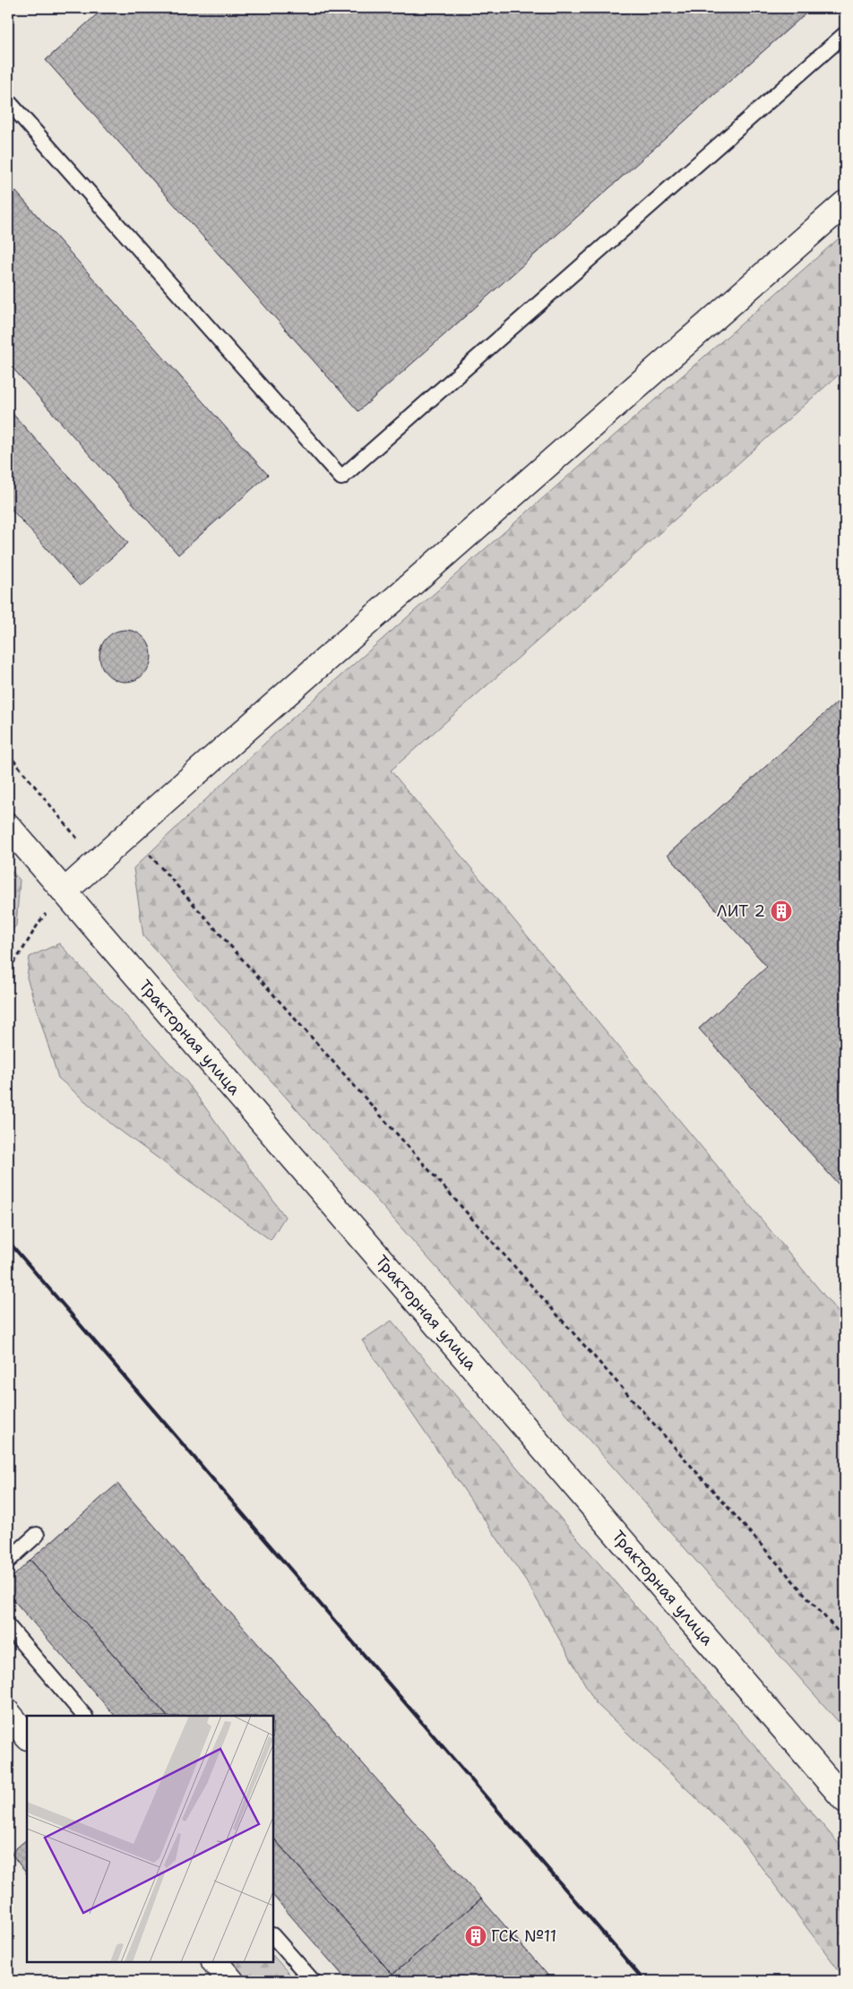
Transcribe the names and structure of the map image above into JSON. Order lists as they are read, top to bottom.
{
  "streets": {
    "street": ["Тракторная улица"]
  },
  "places": {
    "building": ["ЛИТ 2", "ГСК №11"]
  }
}
